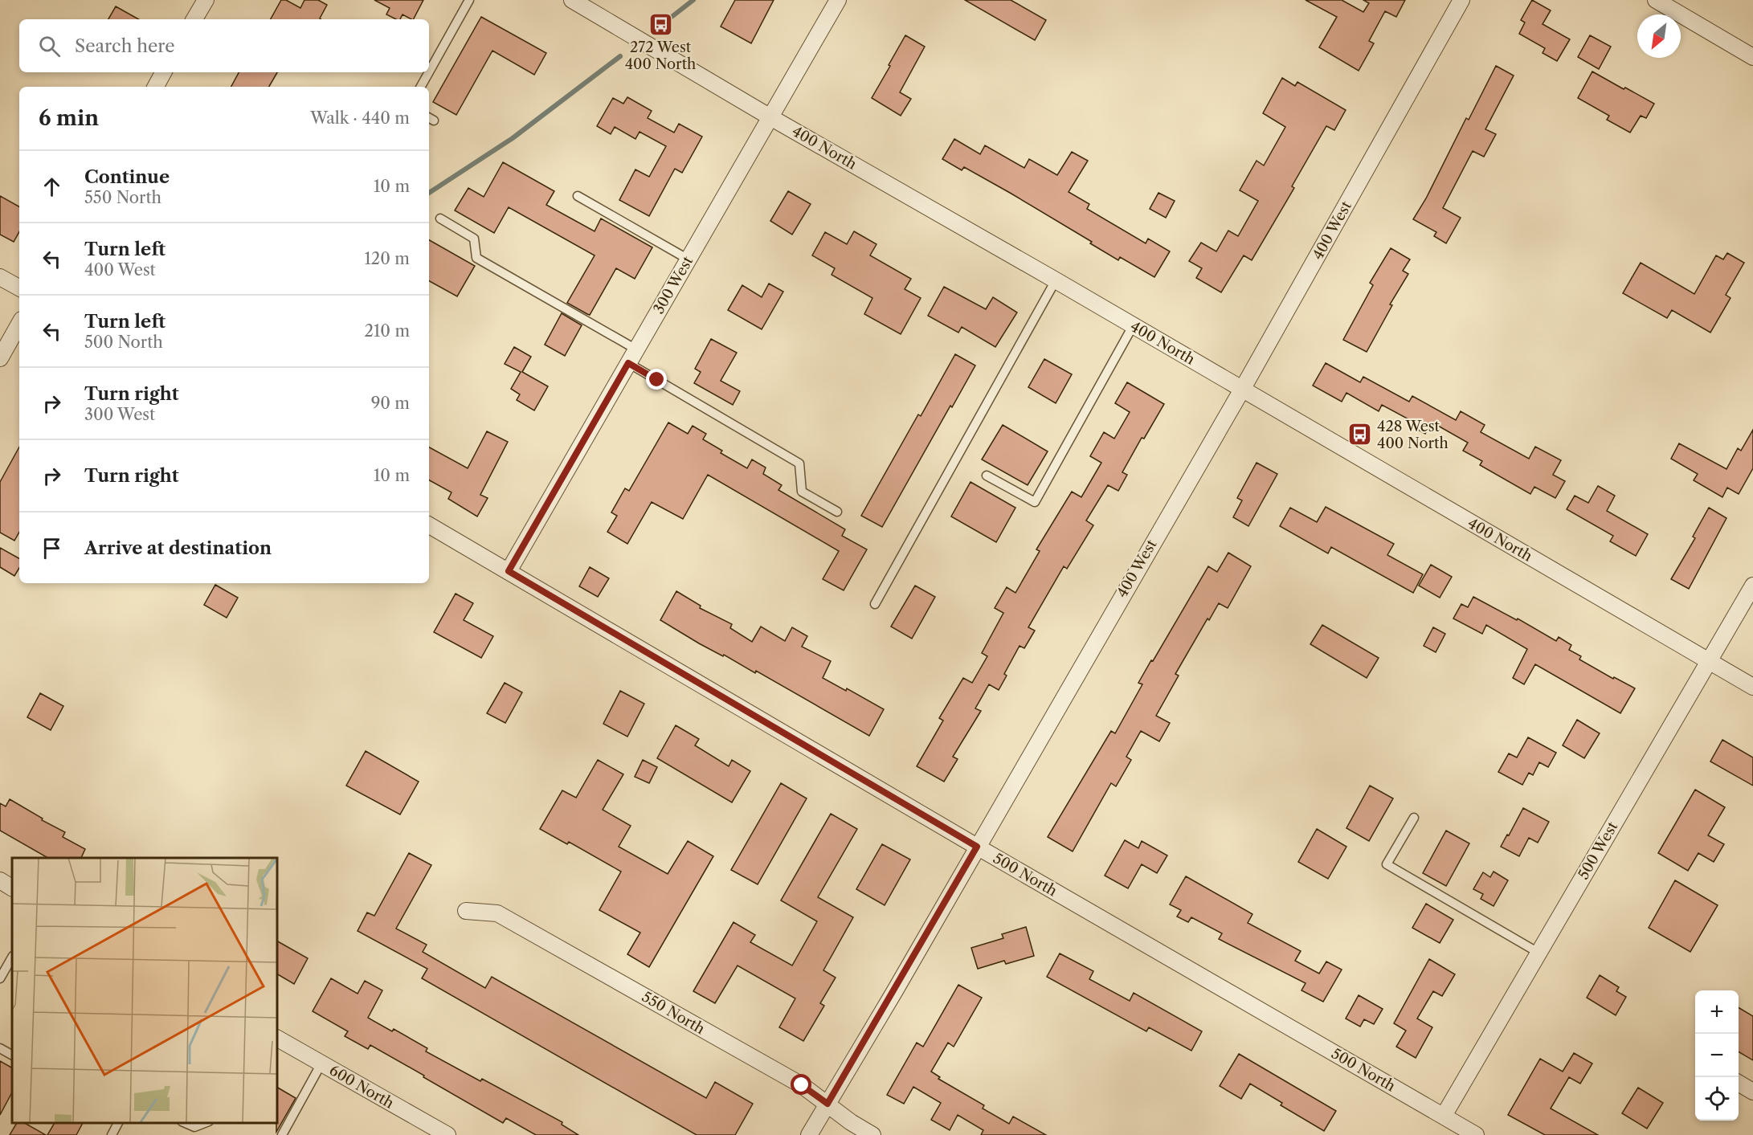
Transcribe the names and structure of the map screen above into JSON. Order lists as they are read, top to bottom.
{
  "streets": {
    "street": [
      "400 North",
      "400 West",
      "300 West",
      "500 West",
      "500 North",
      "550 North",
      "600 North"
    ]
  },
  "crossings": [
    ["400 North", "400 West"],
    ["400 North", "300 West"],
    ["400 North", "500 West"],
    ["400 West", "500 North"],
    ["400 West", "550 North"],
    ["300 West", "500 North"],
    ["500 West", "500 North"]
  ],
  "places": {
    "bus stop": ["272 West 400 North", "428 West 400 North"]
  },
  "north": "bottom left",
  "page": {
    "search": "Search here",
    "heading": ["6 min", "Walk · 440 m"],
    "list": [
      ["Continue", "550 North", "10 m"],
      ["Turn left", "400 West", "120 m"],
      ["Turn left", "500 North", "210 m"],
      ["Turn right", "300 West", "90 m"],
      ["Turn right", "10 m"],
      "Arrive at destination"
    ],
    "map_buttons": ["+", "−"]
  }
}
